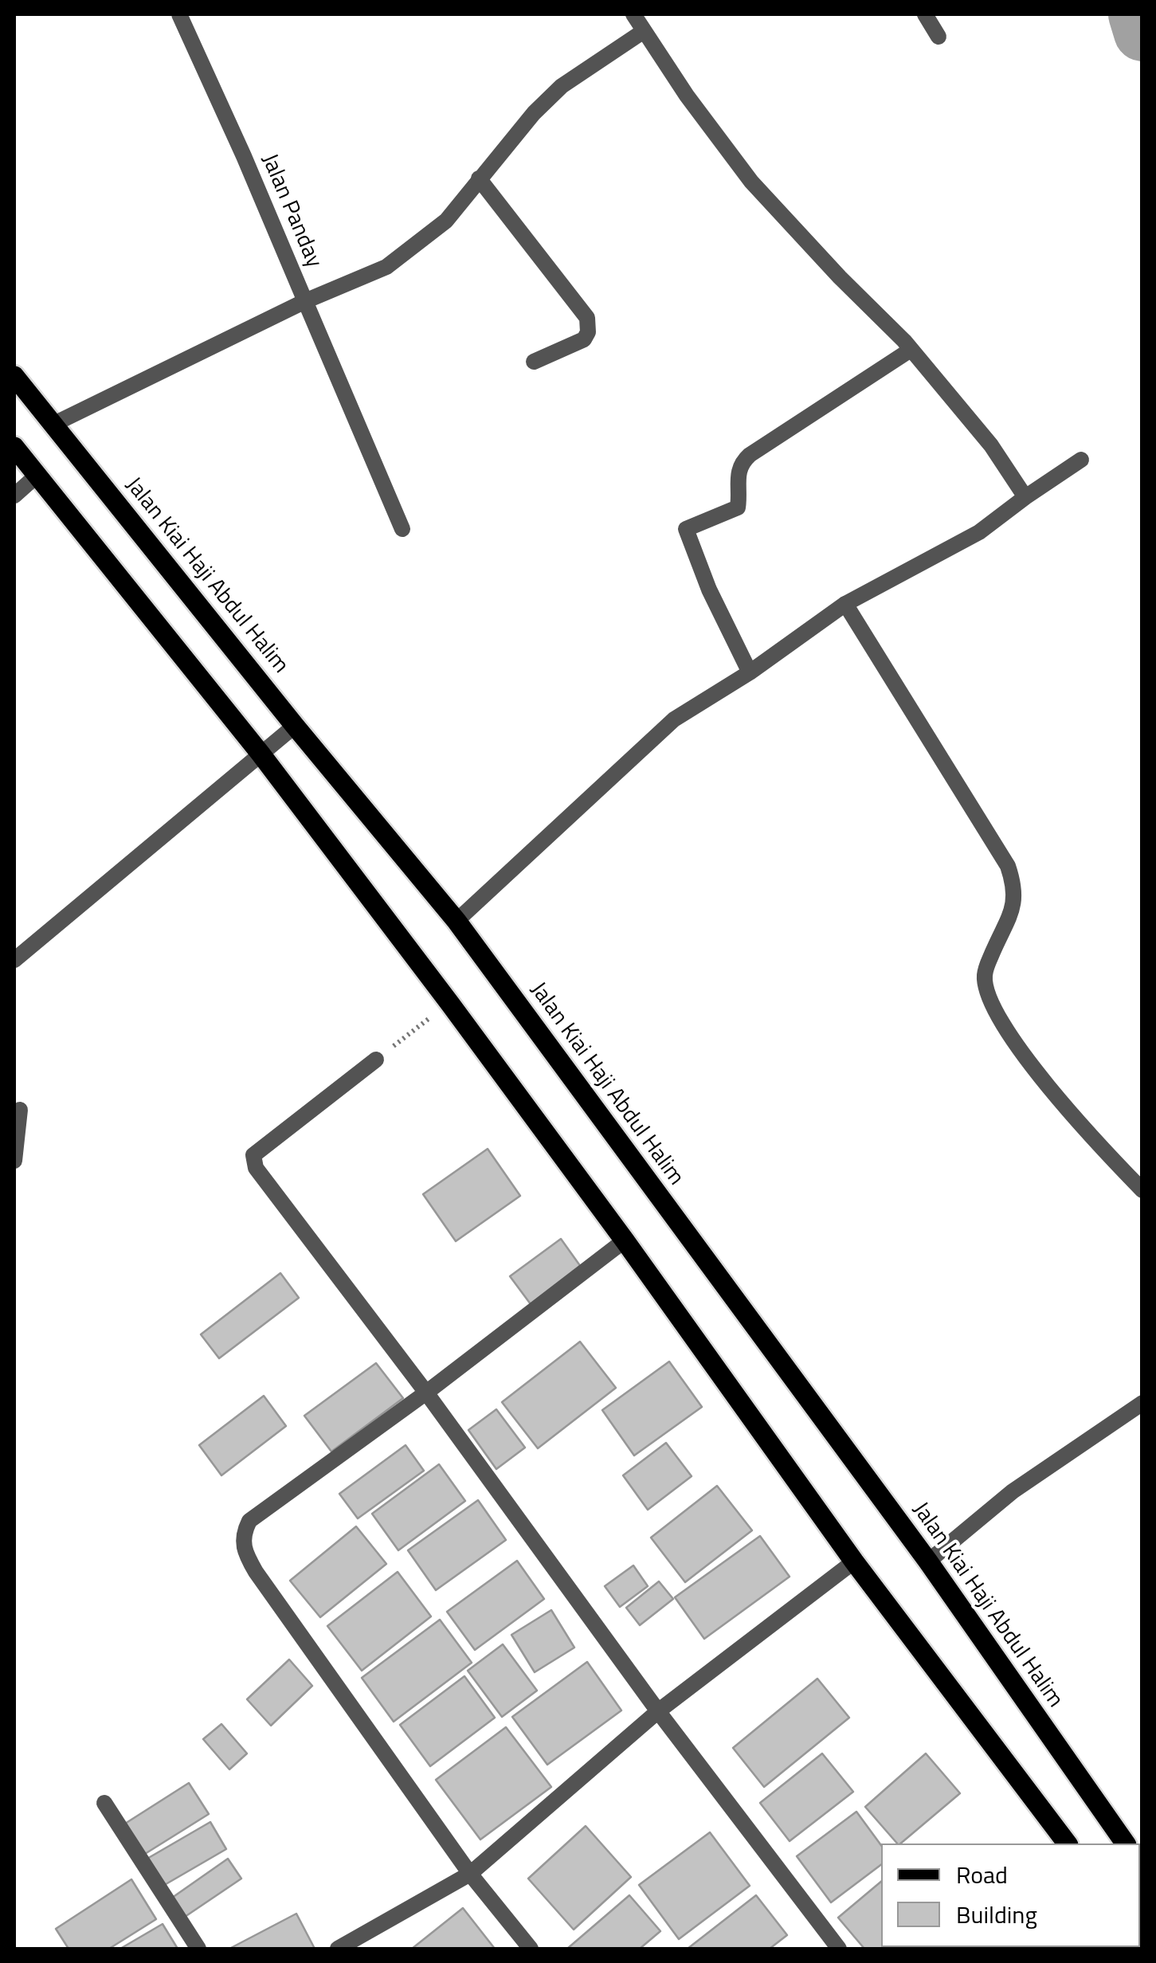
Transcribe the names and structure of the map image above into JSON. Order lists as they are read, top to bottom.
{
  "streets": {
    "main road": ["Jalan Kiai Haji Abdul Halim"],
    "street": ["Jalan Panday"]
  },
  "crossings": [
    ["Jalan Panday", "Jalan Kiai Haji Abdul Halim"]
  ],
  "legend": ["Road", "Building"]
}
